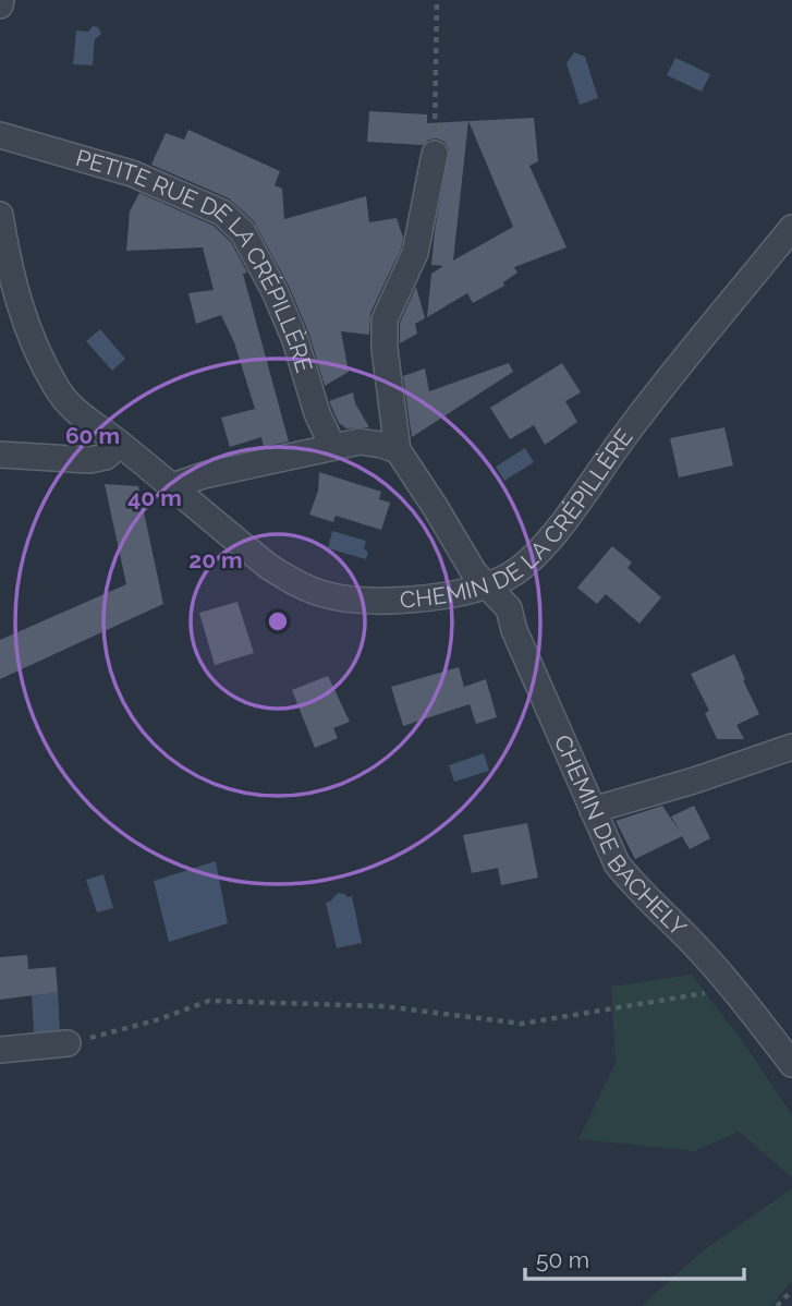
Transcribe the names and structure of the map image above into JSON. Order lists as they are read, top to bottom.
{
  "streets": {
    "street": ["PETITE RUE DE LA CRÉPILLÈRE", "CHEMIN DE LA CRÉPILLÈRE", "CHEMIN DE BACHELY"]
  },
  "crossings": [
    ["CHEMIN DE LA CRÉPILLÈRE", "CHEMIN DE BACHELY"]
  ],
  "scale_bar": "50 m",
  "rings": ["60 m", "40 m", "20 m"]
}
